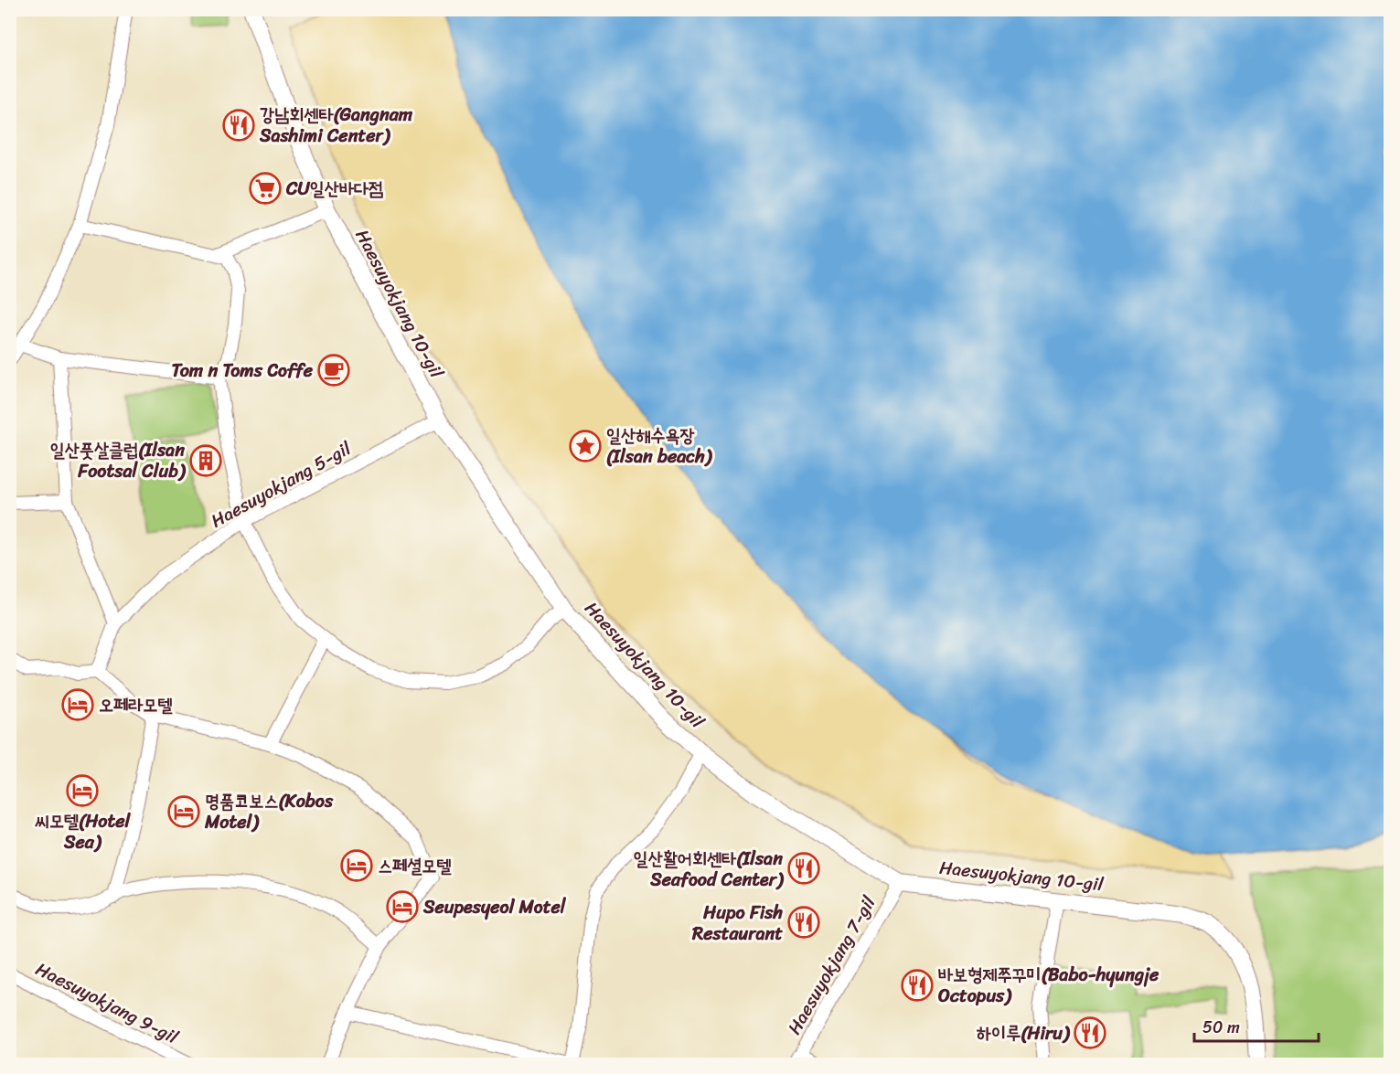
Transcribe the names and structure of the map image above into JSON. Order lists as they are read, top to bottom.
{
  "streets": {
    "street": [
      "Haesuyokjang 10-gil",
      "Haesuyokjang 5-gil",
      "Haesuyokjang 7-gil",
      "Haesuyokjang 9-gil"
    ]
  },
  "crossings": [
    ["Haesuyokjang 10-gil", "Haesuyokjang 5-gil"],
    ["Haesuyokjang 10-gil", "Haesuyokjang 7-gil"]
  ],
  "places": {
    "restaurant": [
      "강남회센타(Gangnam Sashimi Center)",
      "일산활어회센타(Ilsan Seafood Center)",
      "Hupo Fish Restaurant",
      "바보형제쭈꾸미(Babo-hyungje Octopus)",
      "하이루(Hiru)"
    ],
    "supermarket": ["CU일산바다점"],
    "cafe": ["Tom n Toms Coffe"],
    "place": ["일산해수욕장 (Ilsan beach)"],
    "building": ["일산풋살클럽(Ilsan Footsal Club)"],
    "hotel": [
      "오페라모텔",
      "씨모텔(Hotel Sea)",
      "명품코보스(Kobos Motel)",
      "스페셜모텔",
      "Seupesyeol Motel"
    ]
  },
  "scale_bar": "50 m"
}
